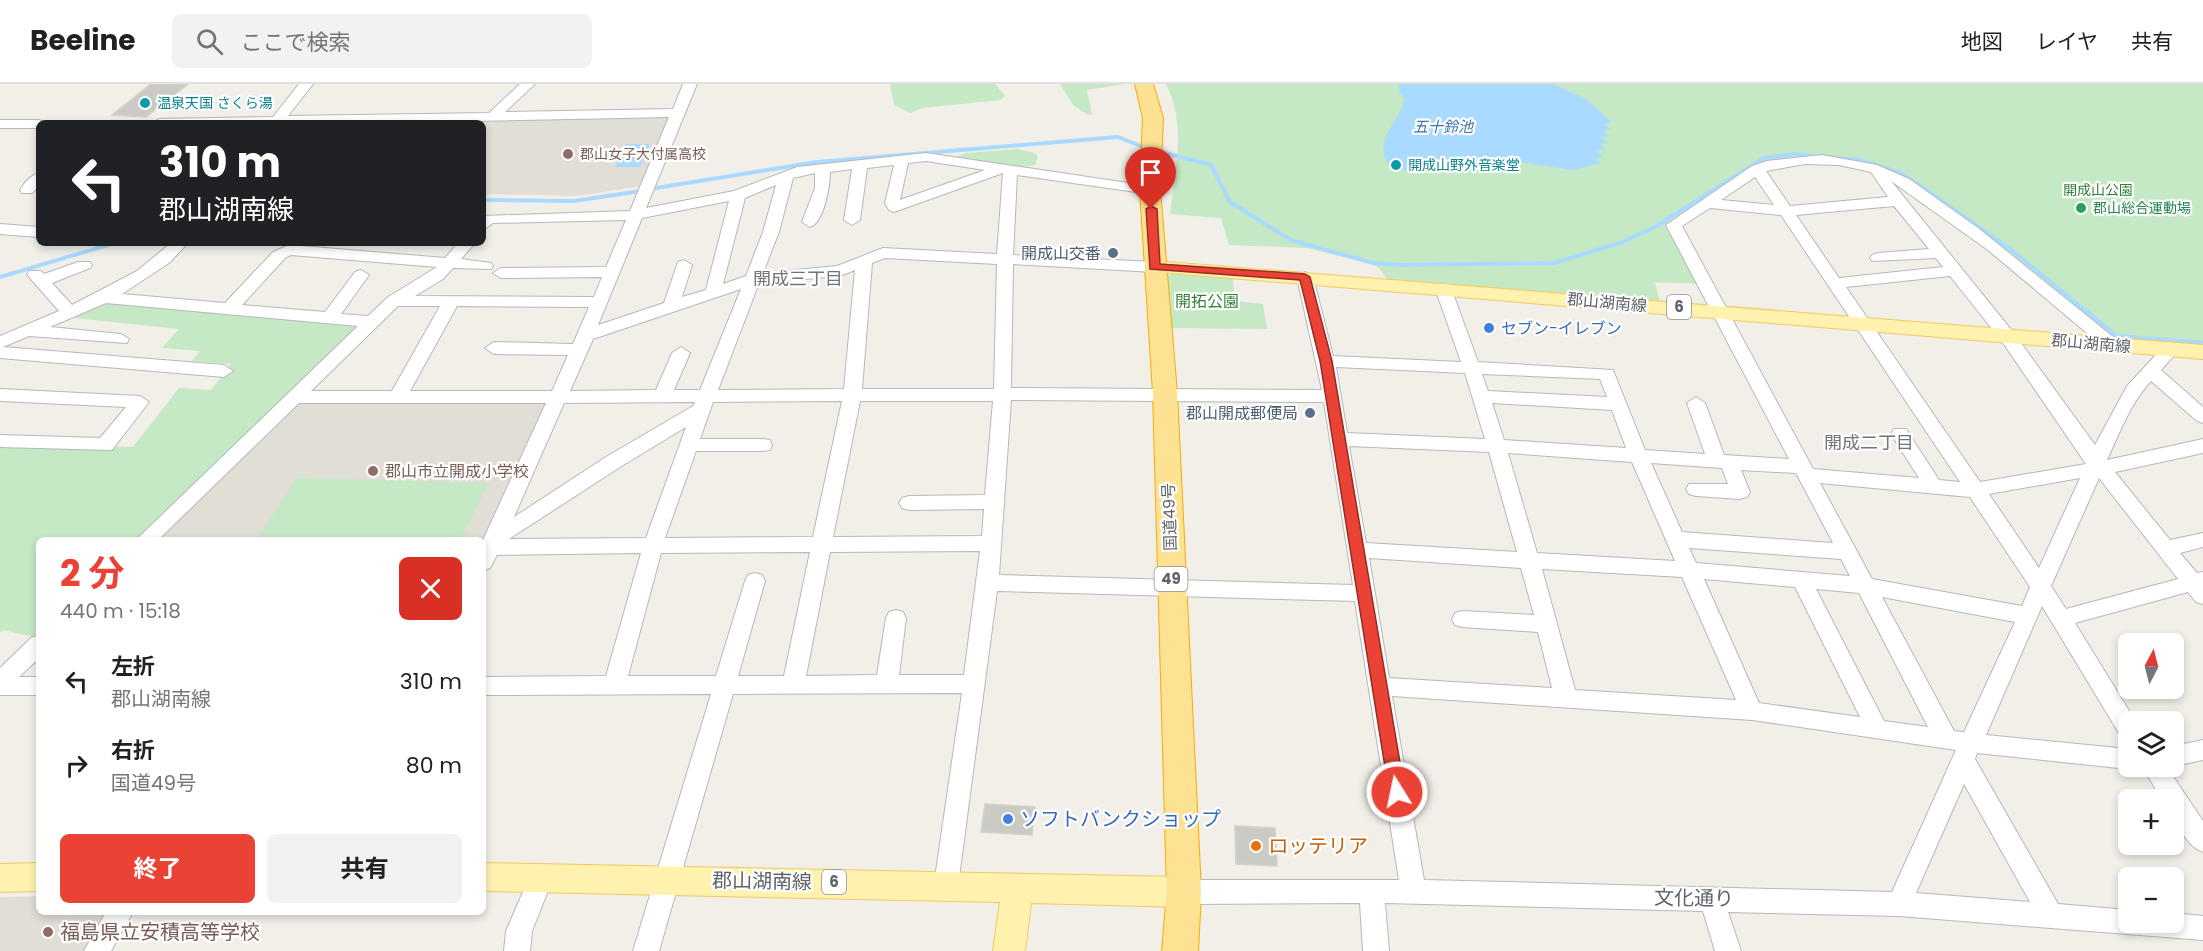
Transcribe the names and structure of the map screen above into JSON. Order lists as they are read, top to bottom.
{
  "streets": {
    "highway": ["国道49号", "49"],
    "main road": ["郡山湖南線", "6"],
    "street": ["文化通り"]
  },
  "crossings": [
    ["郡山湖南線", "国道49号"],
    ["郡山湖南線", "文化通り"],
    ["国道49号", "文化通り"]
  ],
  "districts": ["開成三丁目", "開成二丁目"],
  "water": ["五十鈴池"],
  "parks": ["開成山公園", "開拓公園"],
  "places": [
    "温泉天国 さくら湯",
    "郡山女子大付属高校",
    "開成山野外音楽堂",
    "郡山総合運動場",
    "開成山交番",
    "セブン-イレブン",
    "郡山開成郵便局",
    "郡山市立開成小学校",
    "ソフトバンクショップ",
    "ロッテリア",
    "福島県立安積高等学校"
  ],
  "north": "top",
  "page": {
    "header": "Beeline",
    "search": "ここで検索",
    "nav": ["地図", "レイヤ", "共有"],
    "turn": ["310 m", "郡山湖南線"],
    "heading": ["2 分", "440 m · 15:18"],
    "map_buttons": ["+", "−"],
    "list": [
      {
        "name": "左折",
        "note": "郡山湖南線",
        "value": "310 m"
      },
      {
        "name": "右折",
        "note": "国道49号",
        "value": "80 m"
      }
    ],
    "buttons": ["終了", "共有"]
  }
}
